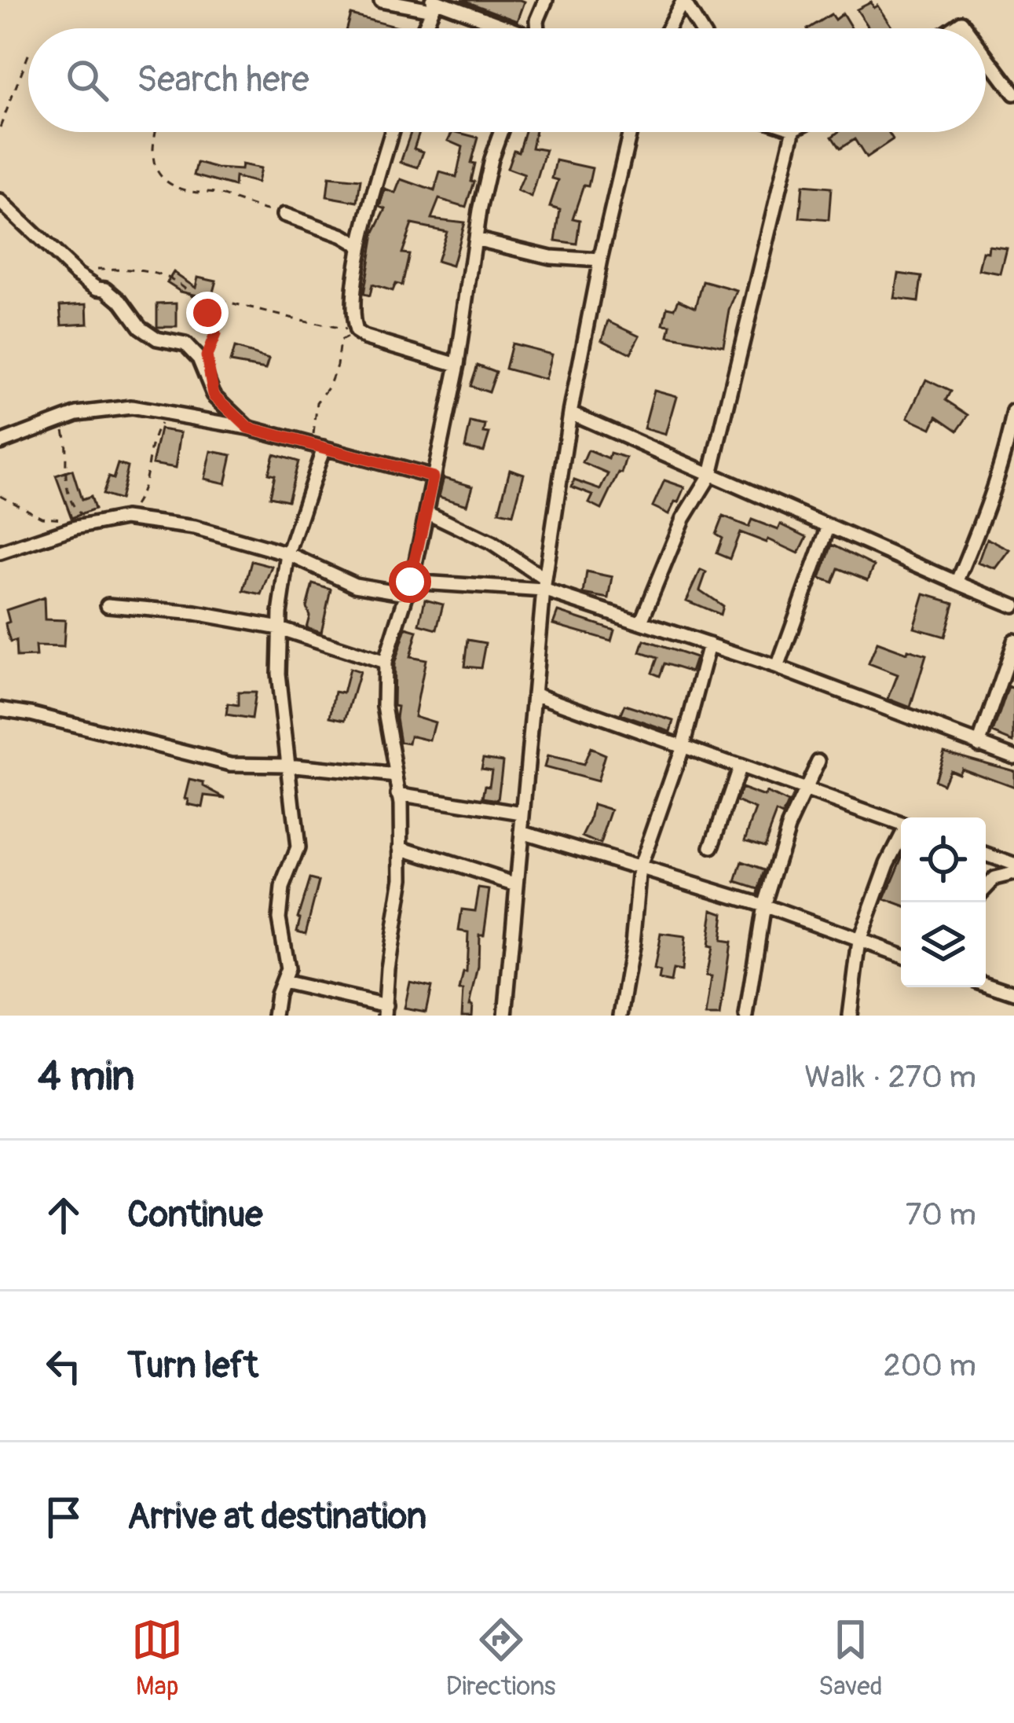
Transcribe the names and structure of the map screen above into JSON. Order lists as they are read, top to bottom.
{
  "page": {
    "search": "Search here",
    "heading": ["4 min", "Walk · 270 m"],
    "list": [
      ["Continue", "70 m"],
      ["Turn left", "200 m"],
      "Arrive at destination"
    ],
    "nav": ["Map", "Directions", "Saved"]
  }
}
